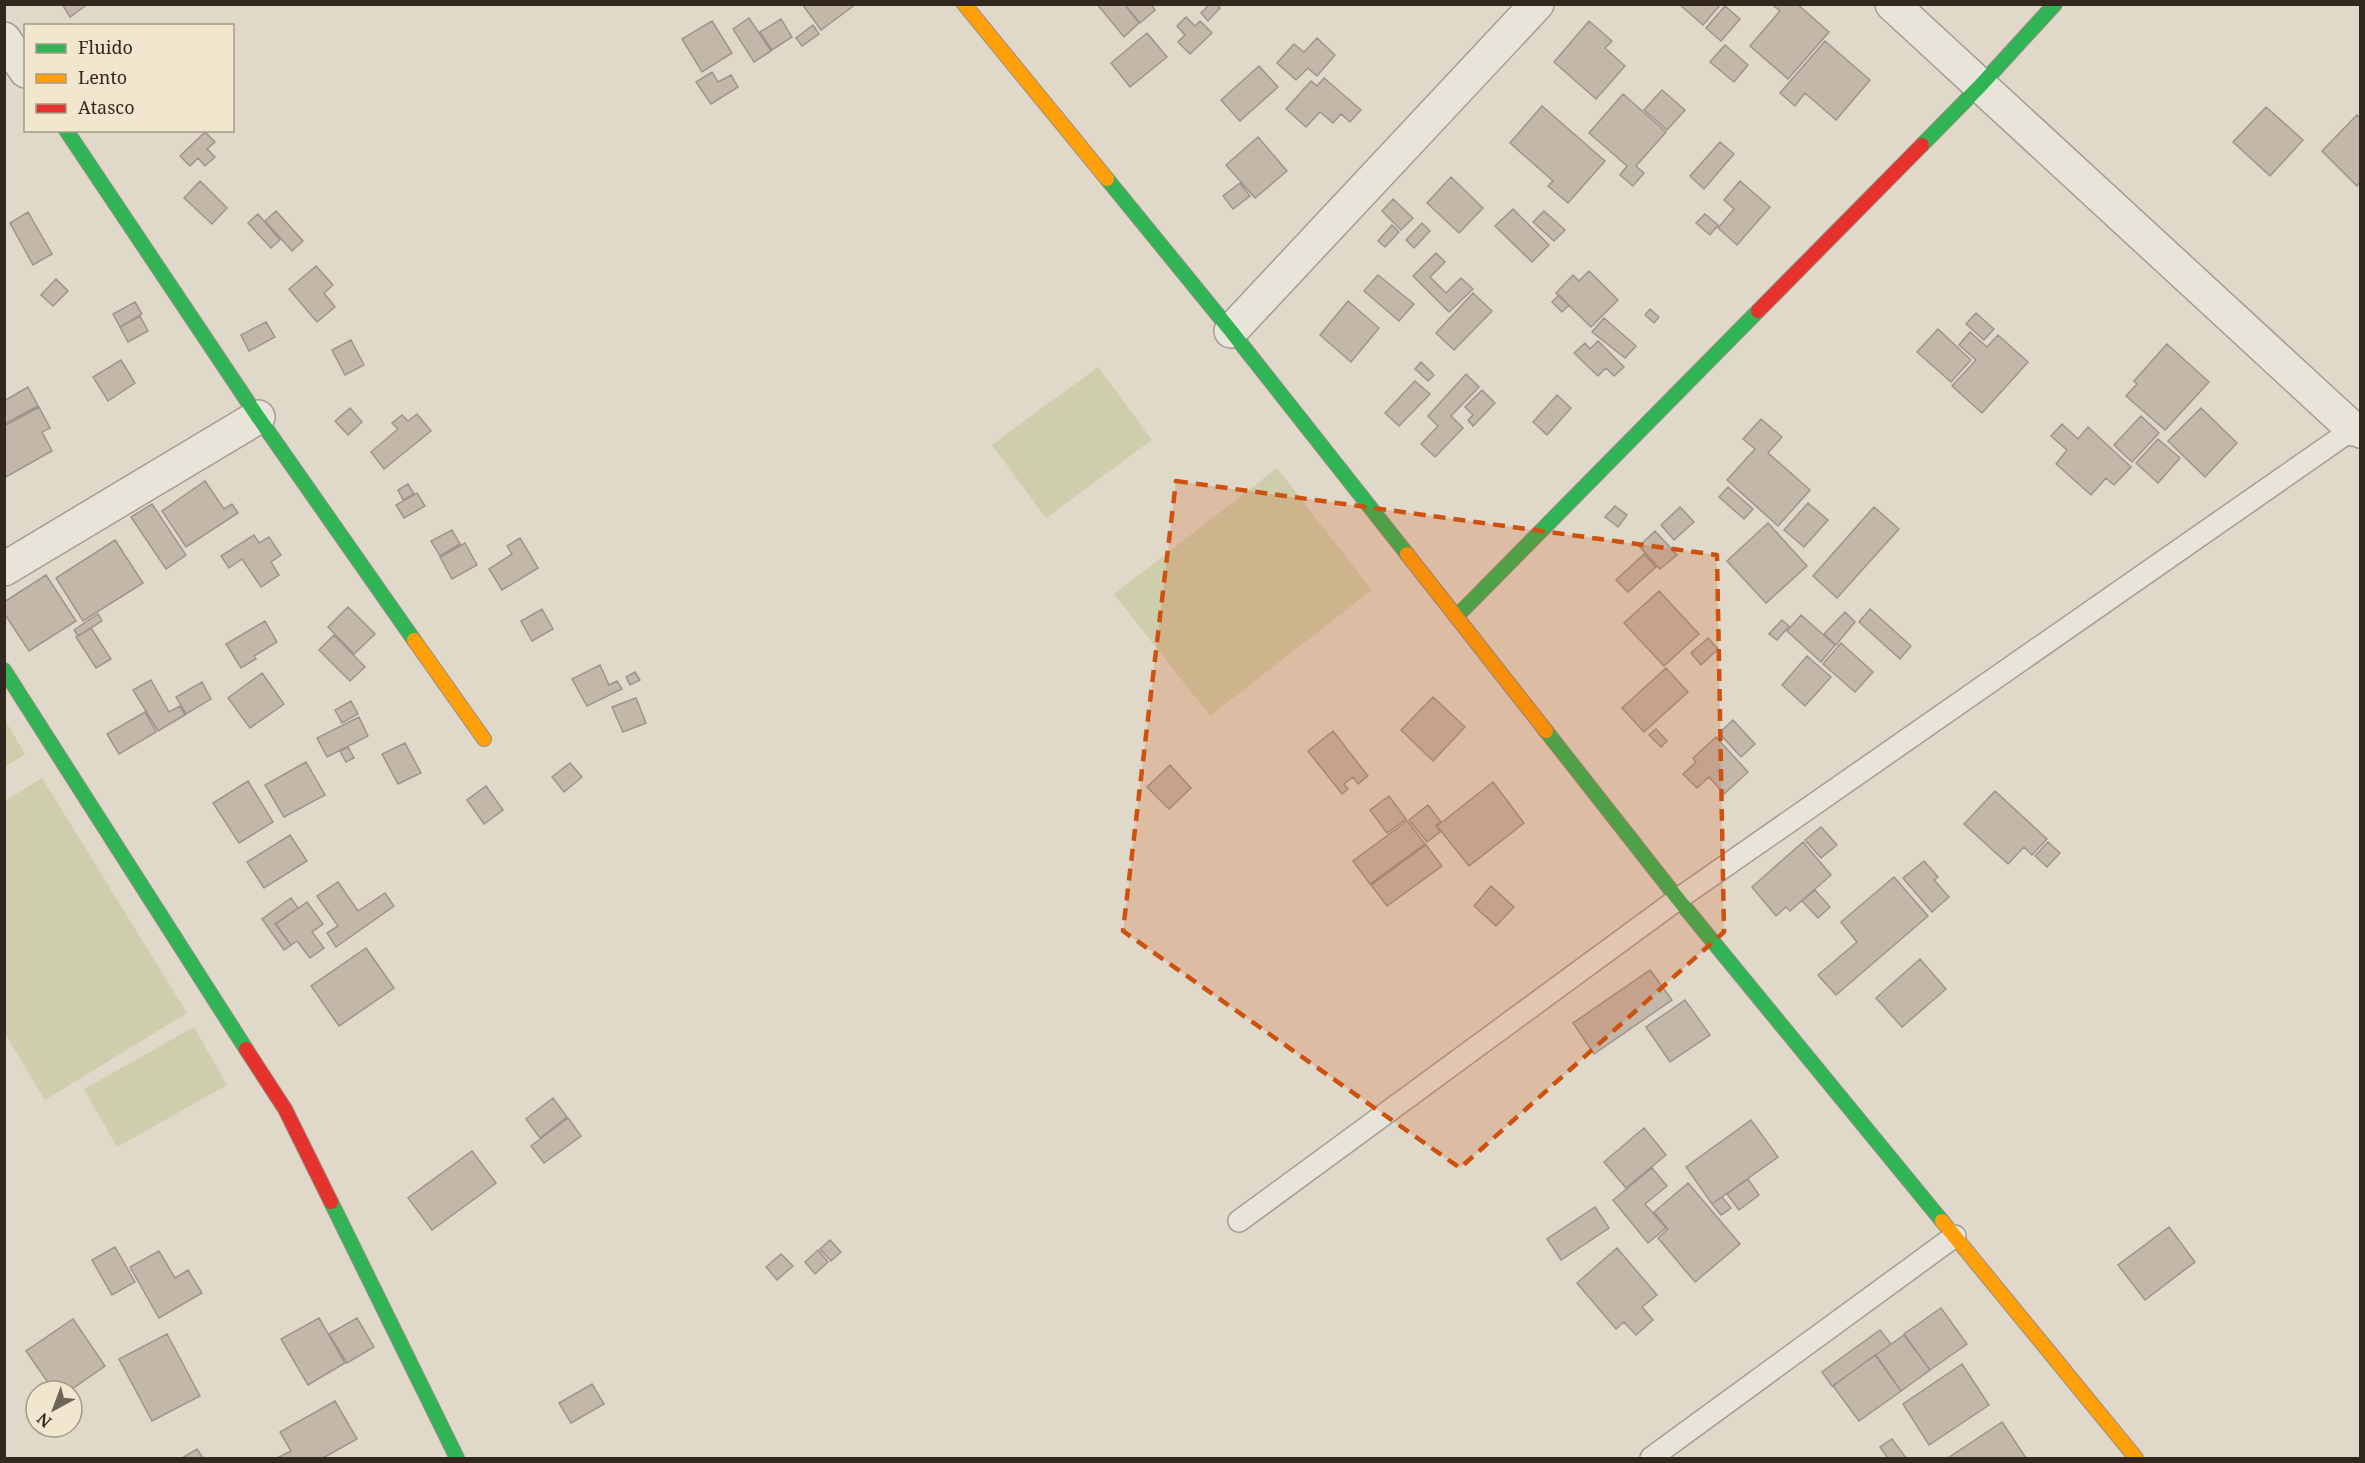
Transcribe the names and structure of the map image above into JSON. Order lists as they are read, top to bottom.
{
  "legend": ["Fluido", "Lento", "Atasco"],
  "north": "bottom left"
}
